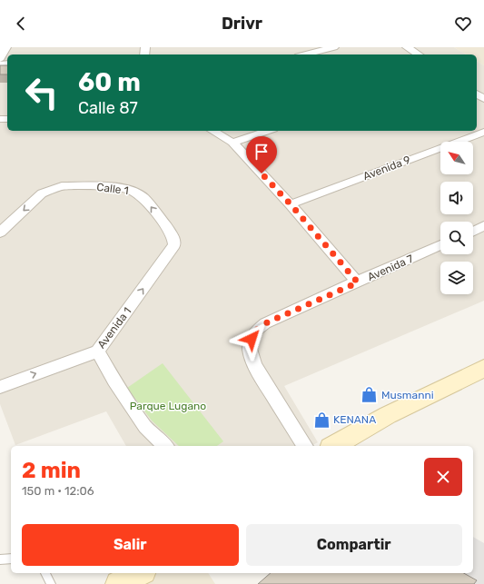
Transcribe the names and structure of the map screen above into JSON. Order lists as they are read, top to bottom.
{
  "streets": {
    "street": [
      "Avenida 9",
      "Calle 1",
      "Avenida 7",
      "Avenida 1"
    ]
  },
  "crossings": [
    ["Calle 1", "Avenida 1"]
  ],
  "one_way": ["Calle 1", "Avenida 1"],
  "parks": ["Parque Lugano"],
  "places": {
    "shop": ["Musmanni", "KENANA"]
  },
  "north": "top left",
  "page": {
    "header": "Drivr",
    "turn": ["60 m", "Calle 87"],
    "heading": ["2 min", "150 m · 12:06"],
    "buttons": ["Salir", "Compartir"]
  }
}
